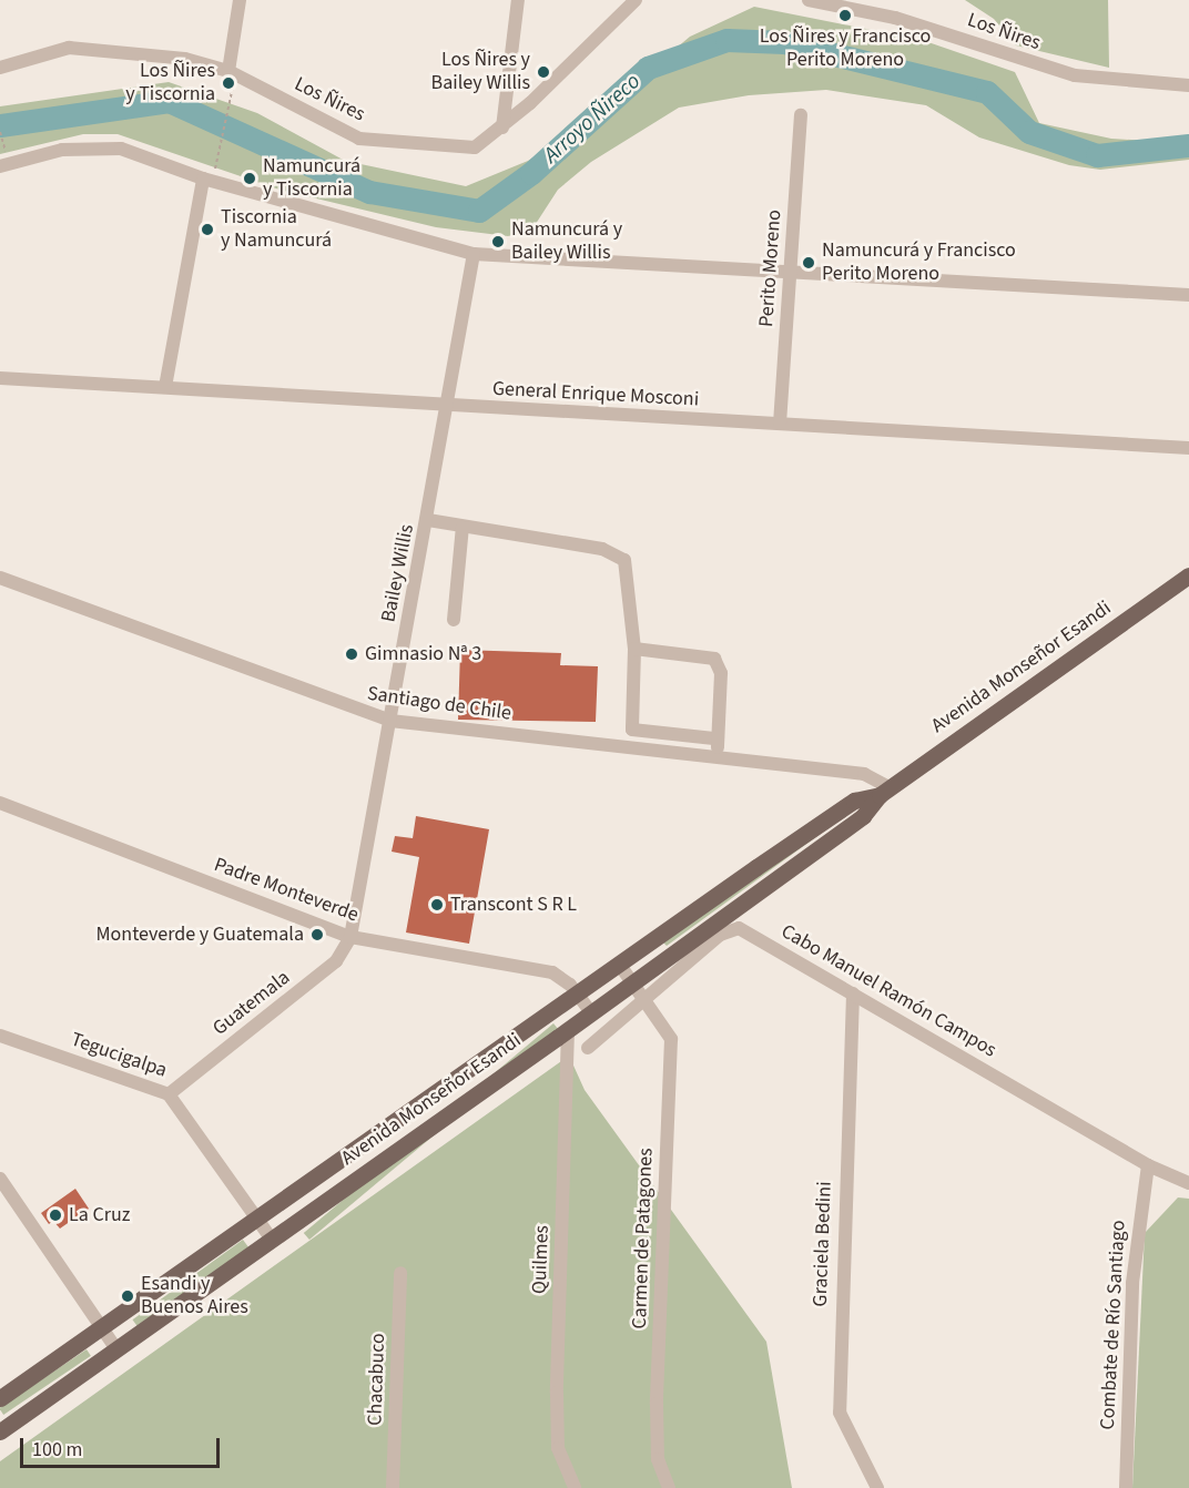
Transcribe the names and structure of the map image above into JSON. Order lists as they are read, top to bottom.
{
  "streets": {
    "main road": ["Avenida Monseñor Esandi"],
    "street": [
      "Los Ñires",
      "Perito Moreno",
      "General Enrique Mosconi",
      "Bailey Willis",
      "Santiago de Chile",
      "Padre Monteverde",
      "Cabo Manuel Ramón Campos",
      "Guatemala",
      "Tegucigalpa",
      "Carmen de Patagones",
      "Graciela Bedini",
      "Quilmes",
      "Combate de Río Santiago",
      "Chacabuco"
    ]
  },
  "crossings": [
    ["Perito Moreno", "General Enrique Mosconi"],
    ["General Enrique Mosconi", "Bailey Willis"],
    ["Bailey Willis", "Santiago de Chile"],
    ["Bailey Willis", "Padre Monteverde"],
    ["Bailey Willis", "Guatemala"],
    ["Avenida Monseñor Esandi", "Santiago de Chile"],
    ["Avenida Monseñor Esandi", "Padre Monteverde"],
    ["Avenida Monseñor Esandi", "Tegucigalpa"],
    ["Avenida Monseñor Esandi", "Carmen de Patagones"],
    ["Avenida Monseñor Esandi", "Quilmes"],
    ["Padre Monteverde", "Guatemala"],
    ["Cabo Manuel Ramón Campos", "Carmen de Patagones"],
    ["Cabo Manuel Ramón Campos", "Graciela Bedini"],
    ["Cabo Manuel Ramón Campos", "Combate de Río Santiago"],
    ["Guatemala", "Tegucigalpa"]
  ],
  "water": ["Arroyo Ñireco"],
  "places": [
    "Los Ñires y Francisco Perito Moreno",
    "Los Ñires y Bailey Willis",
    "Los Ñires y Tiscornia",
    "Namuncurá y Tiscornia",
    "Tiscornia y Namuncurá",
    "Namuncurá y Bailey Willis",
    "Namuncurá y Francisco Perito Moreno",
    "Gimnasio Nª 3",
    "Transcont S R L",
    "Monteverde y Guatemala",
    "La Cruz",
    "Esandi y Buenos Aires"
  ],
  "scale_bar": "100 m"
}
